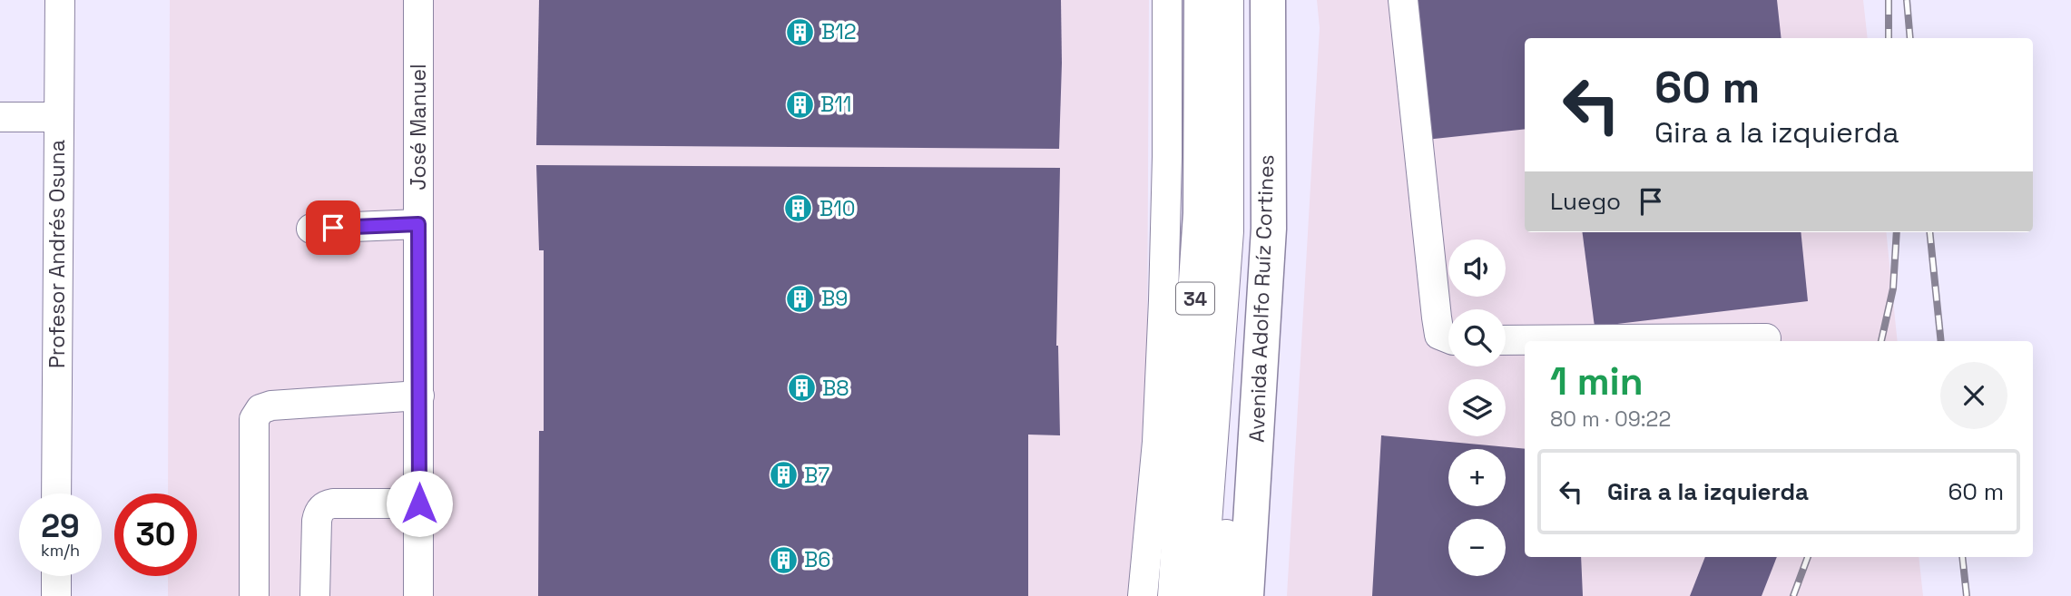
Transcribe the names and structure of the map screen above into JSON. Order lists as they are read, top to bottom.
{
  "streets": {
    "main road": ["34", "Avenida Adolfo Ruíz Cortines"],
    "street": ["José Manuel", "Profesor Andrés Osuna"]
  },
  "places": {
    "building": [
      "B12",
      "B11",
      "B10",
      "B9",
      "B8",
      "B7",
      "B6"
    ]
  },
  "page": {
    "turn": ["60 m", "Gira a la izquierda"],
    "then": "Luego",
    "map_buttons": ["+", "−"],
    "heading": ["1 min", "80 m · 09:22"],
    "list": [
      {
        "name": "Gira a la izquierda",
        "value": "60 m"
      }
    ],
    "speed": "29 km/h",
    "limit": "30"
  }
}
